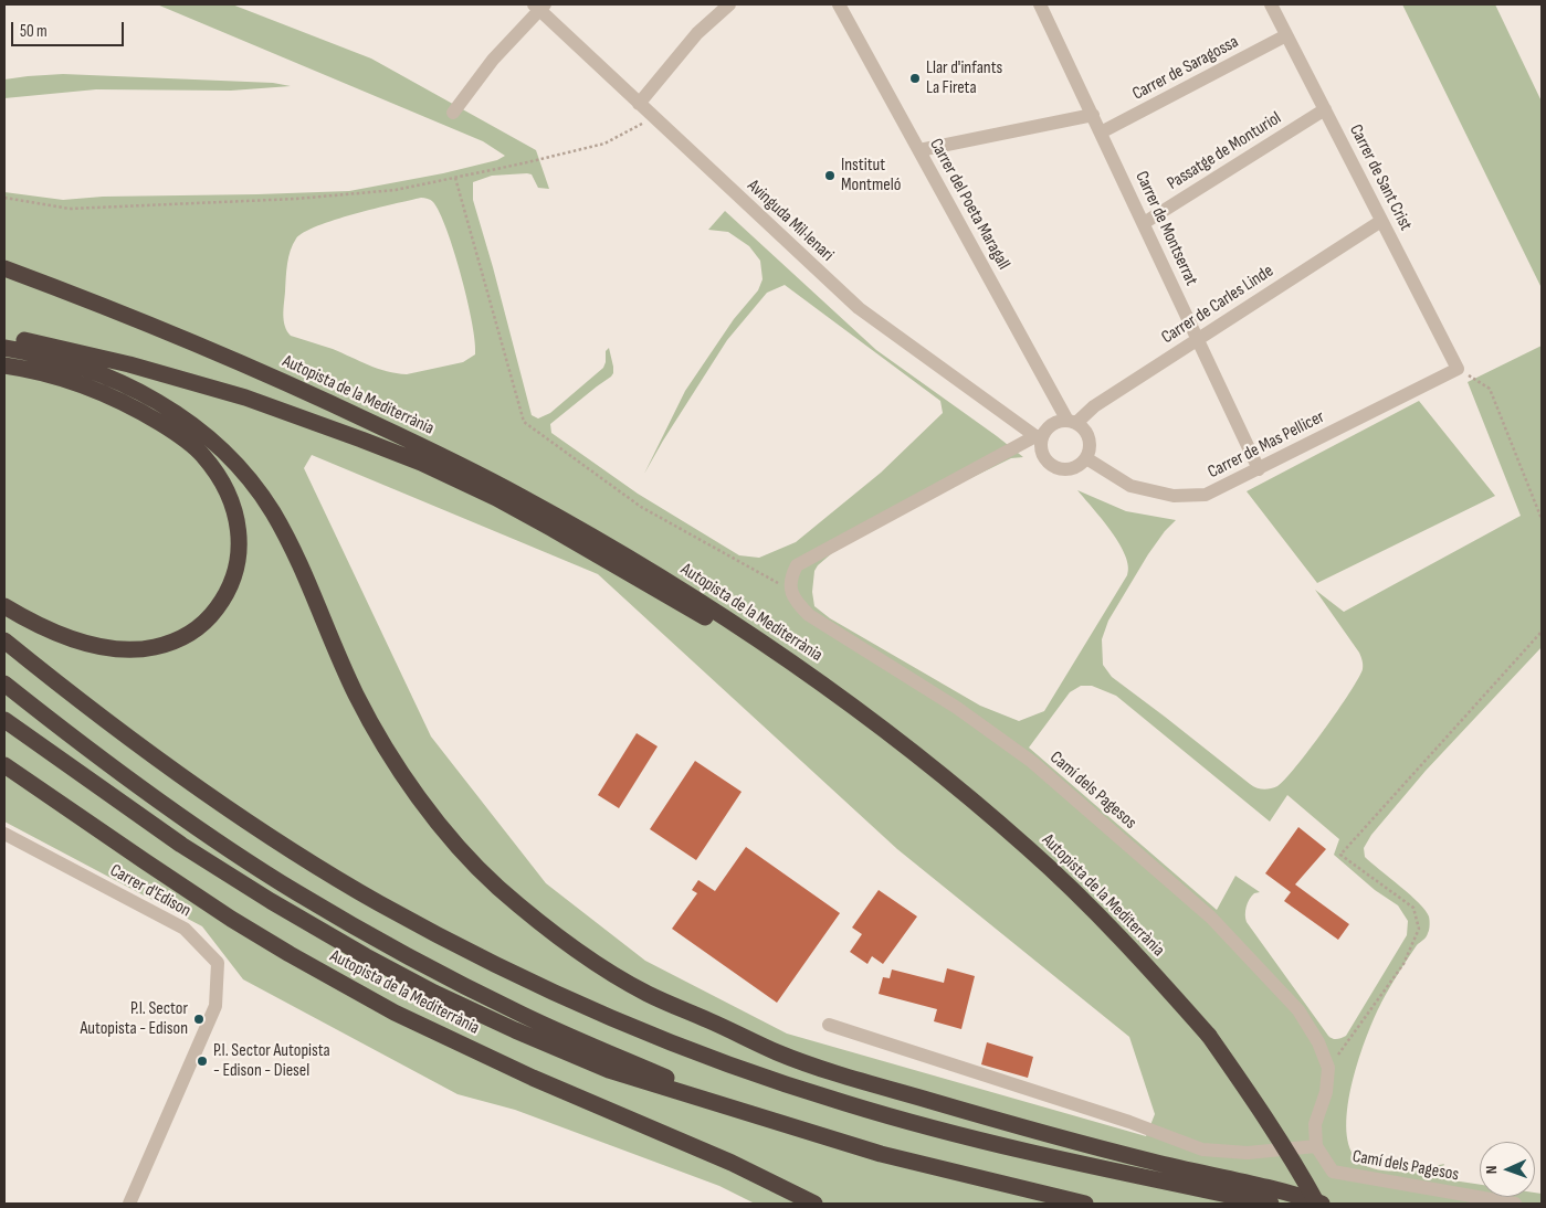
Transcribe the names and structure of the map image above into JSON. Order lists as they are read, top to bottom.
{
  "streets": {
    "highway": ["Autopista de la Mediterrània"],
    "street": [
      "Carrer de Saragossa",
      "Passatge de Monturiol",
      "Carrer de Sant Crist",
      "Carrer del Poeta Maragall",
      "Avinguda Mil·lenari",
      "Carrer de Montserrat",
      "Carrer de Carles Linde",
      "Carrer de Mas Pellicer",
      "Camí dels Pagesos",
      "Carrer d'Edison"
    ]
  },
  "crossings": [
    ["Carrer de Saragossa", "Carrer de Sant Crist"],
    ["Carrer de Saragossa", "Carrer de Montserrat"],
    ["Passatge de Monturiol", "Carrer de Sant Crist"],
    ["Passatge de Monturiol", "Carrer de Montserrat"],
    ["Carrer de Sant Crist", "Carrer de Carles Linde"],
    ["Carrer de Sant Crist", "Carrer de Mas Pellicer"],
    ["Carrer del Poeta Maragall", "Avinguda Mil·lenari"],
    ["Carrer del Poeta Maragall", "Carrer de Carles Linde"],
    ["Carrer del Poeta Maragall", "Carrer de Mas Pellicer"],
    ["Avinguda Mil·lenari", "Carrer de Carles Linde"],
    ["Avinguda Mil·lenari", "Carrer de Mas Pellicer"],
    ["Carrer de Montserrat", "Carrer de Carles Linde"],
    ["Carrer de Montserrat", "Carrer de Mas Pellicer"],
    ["Carrer de Carles Linde", "Carrer de Mas Pellicer"]
  ],
  "places": [
    "Llar d'infants La Fireta",
    "Institut Montmeló",
    "P.I. Sector Autopista - Edison",
    "P.I. Sector Autopista - Edison - Diesel"
  ],
  "scale_bar": "50 m",
  "north": "left"
}
